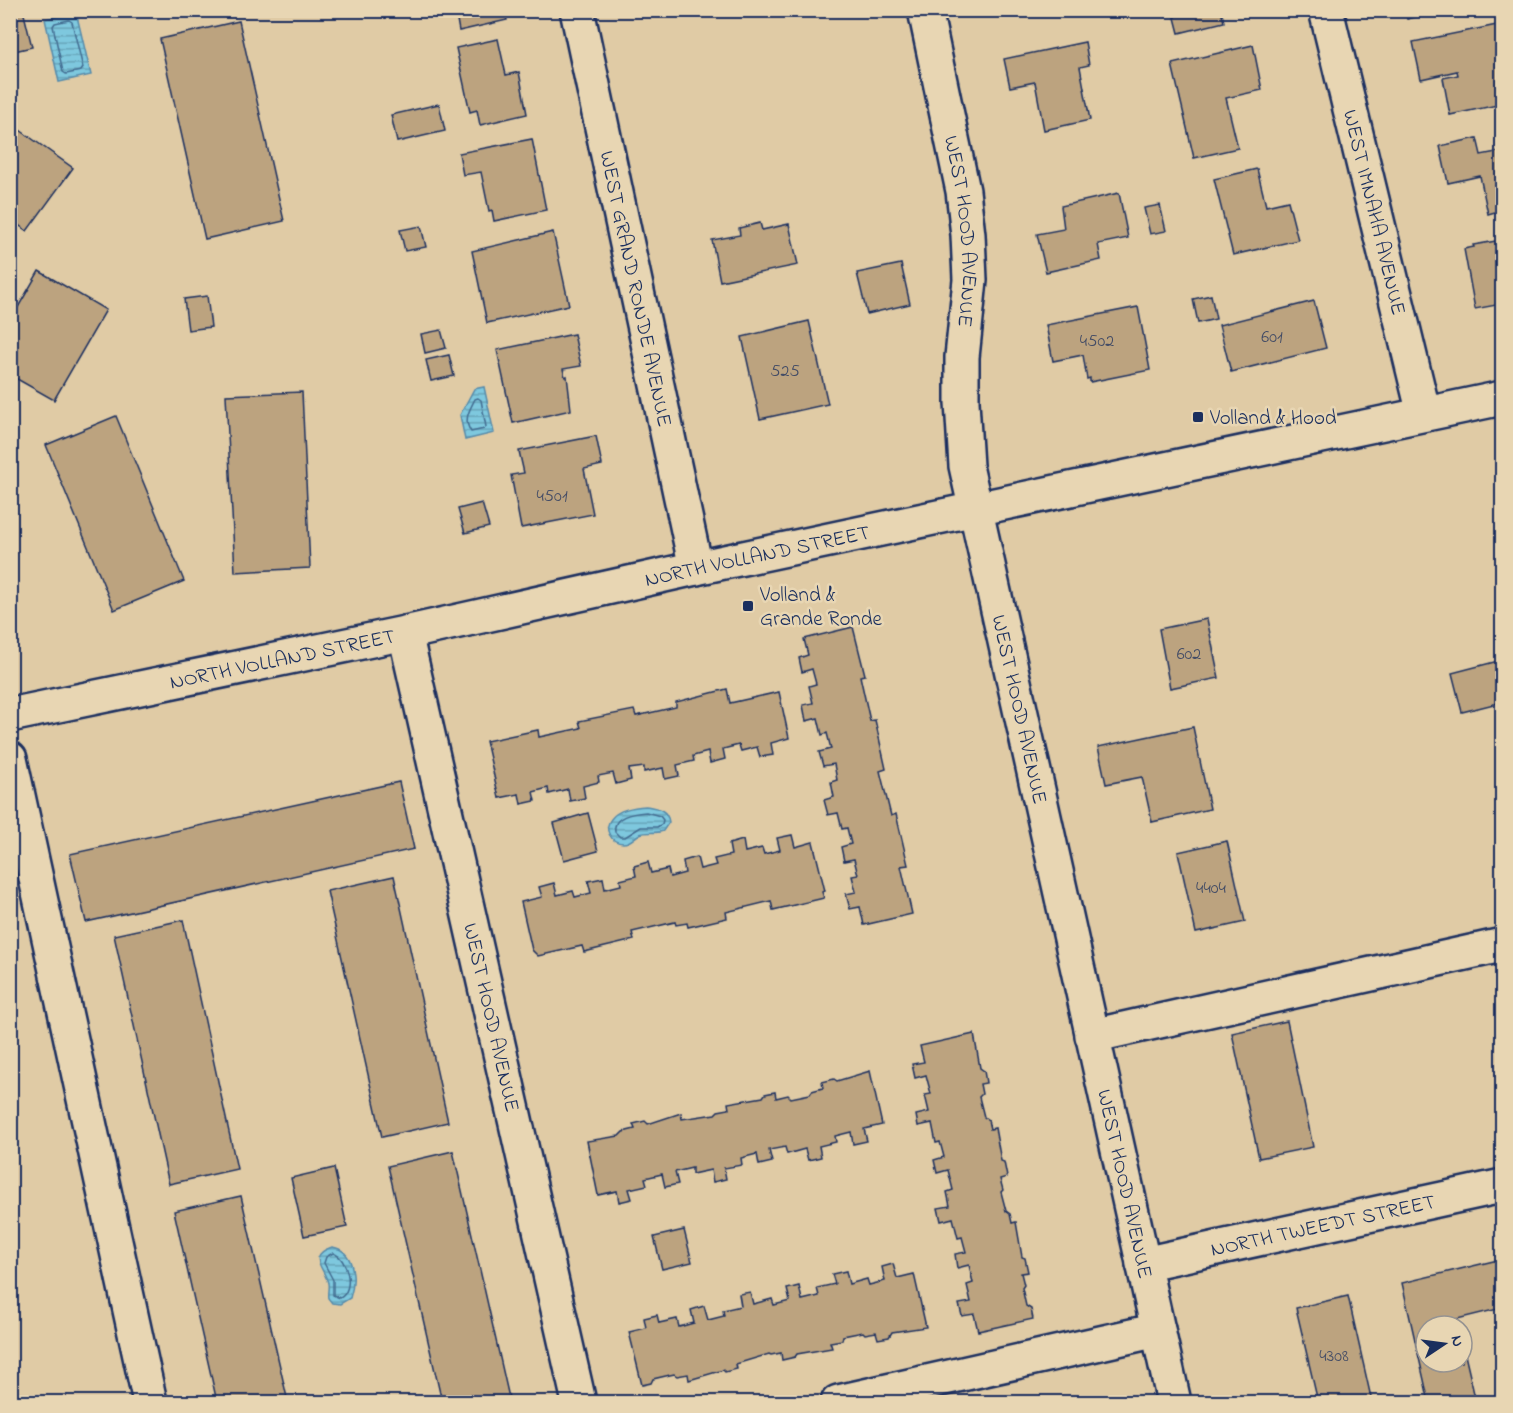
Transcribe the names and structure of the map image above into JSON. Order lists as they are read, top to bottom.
{
  "streets": {
    "street": [
      "WEST IMNAHA AVENUE",
      "WEST HOOD AVENUE",
      "WEST GRAND RONDE AVENUE",
      "NORTH VOLLAND STREET",
      "NORTH TWEEDT STREET"
    ]
  },
  "crossings": [
    ["WEST IMNAHA AVENUE", "NORTH VOLLAND STREET"],
    ["WEST HOOD AVENUE", "NORTH VOLLAND STREET"],
    ["WEST HOOD AVENUE", "NORTH TWEEDT STREET"],
    ["WEST GRAND RONDE AVENUE", "NORTH VOLLAND STREET"]
  ],
  "places": {
    "transit": ["Volland & Hood", "Volland & Grande Ronde"]
  },
  "house_numbers": [
    "601",
    "4502",
    "525",
    "4501",
    "602",
    "4404",
    "4308"
  ],
  "north": "right"
}
